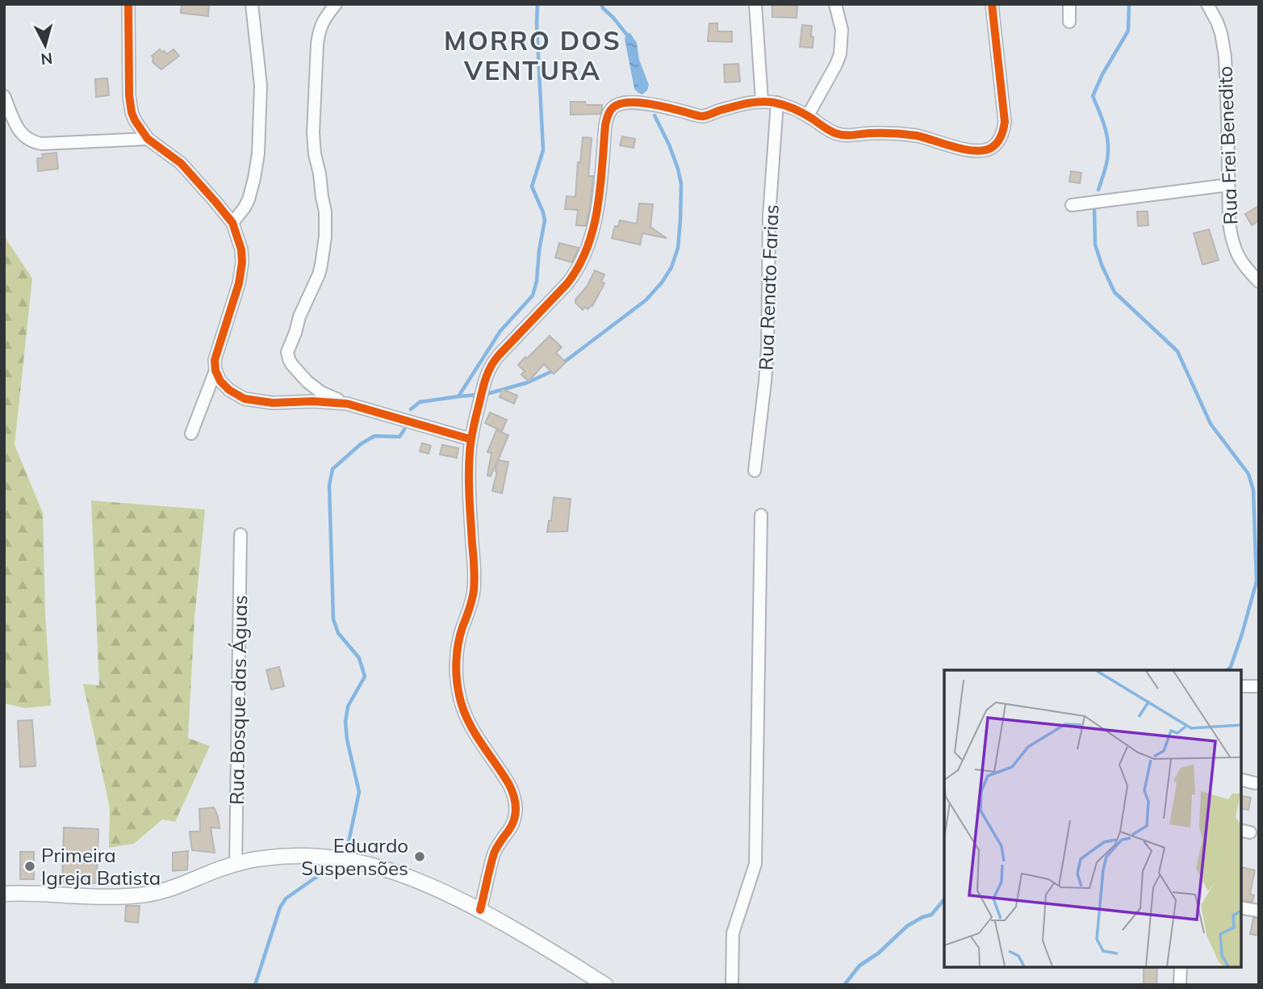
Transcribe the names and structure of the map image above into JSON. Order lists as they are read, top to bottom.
{
  "streets": {
    "street": ["Rua Frei Benedito", "Rua Renato Farias", "Rua Bosque das Águas"]
  },
  "districts": ["MORRO DOS VENTURA"],
  "places": ["Eduardo Suspensões", "Primeira Igreja Batista"],
  "north": "bottom"
}
